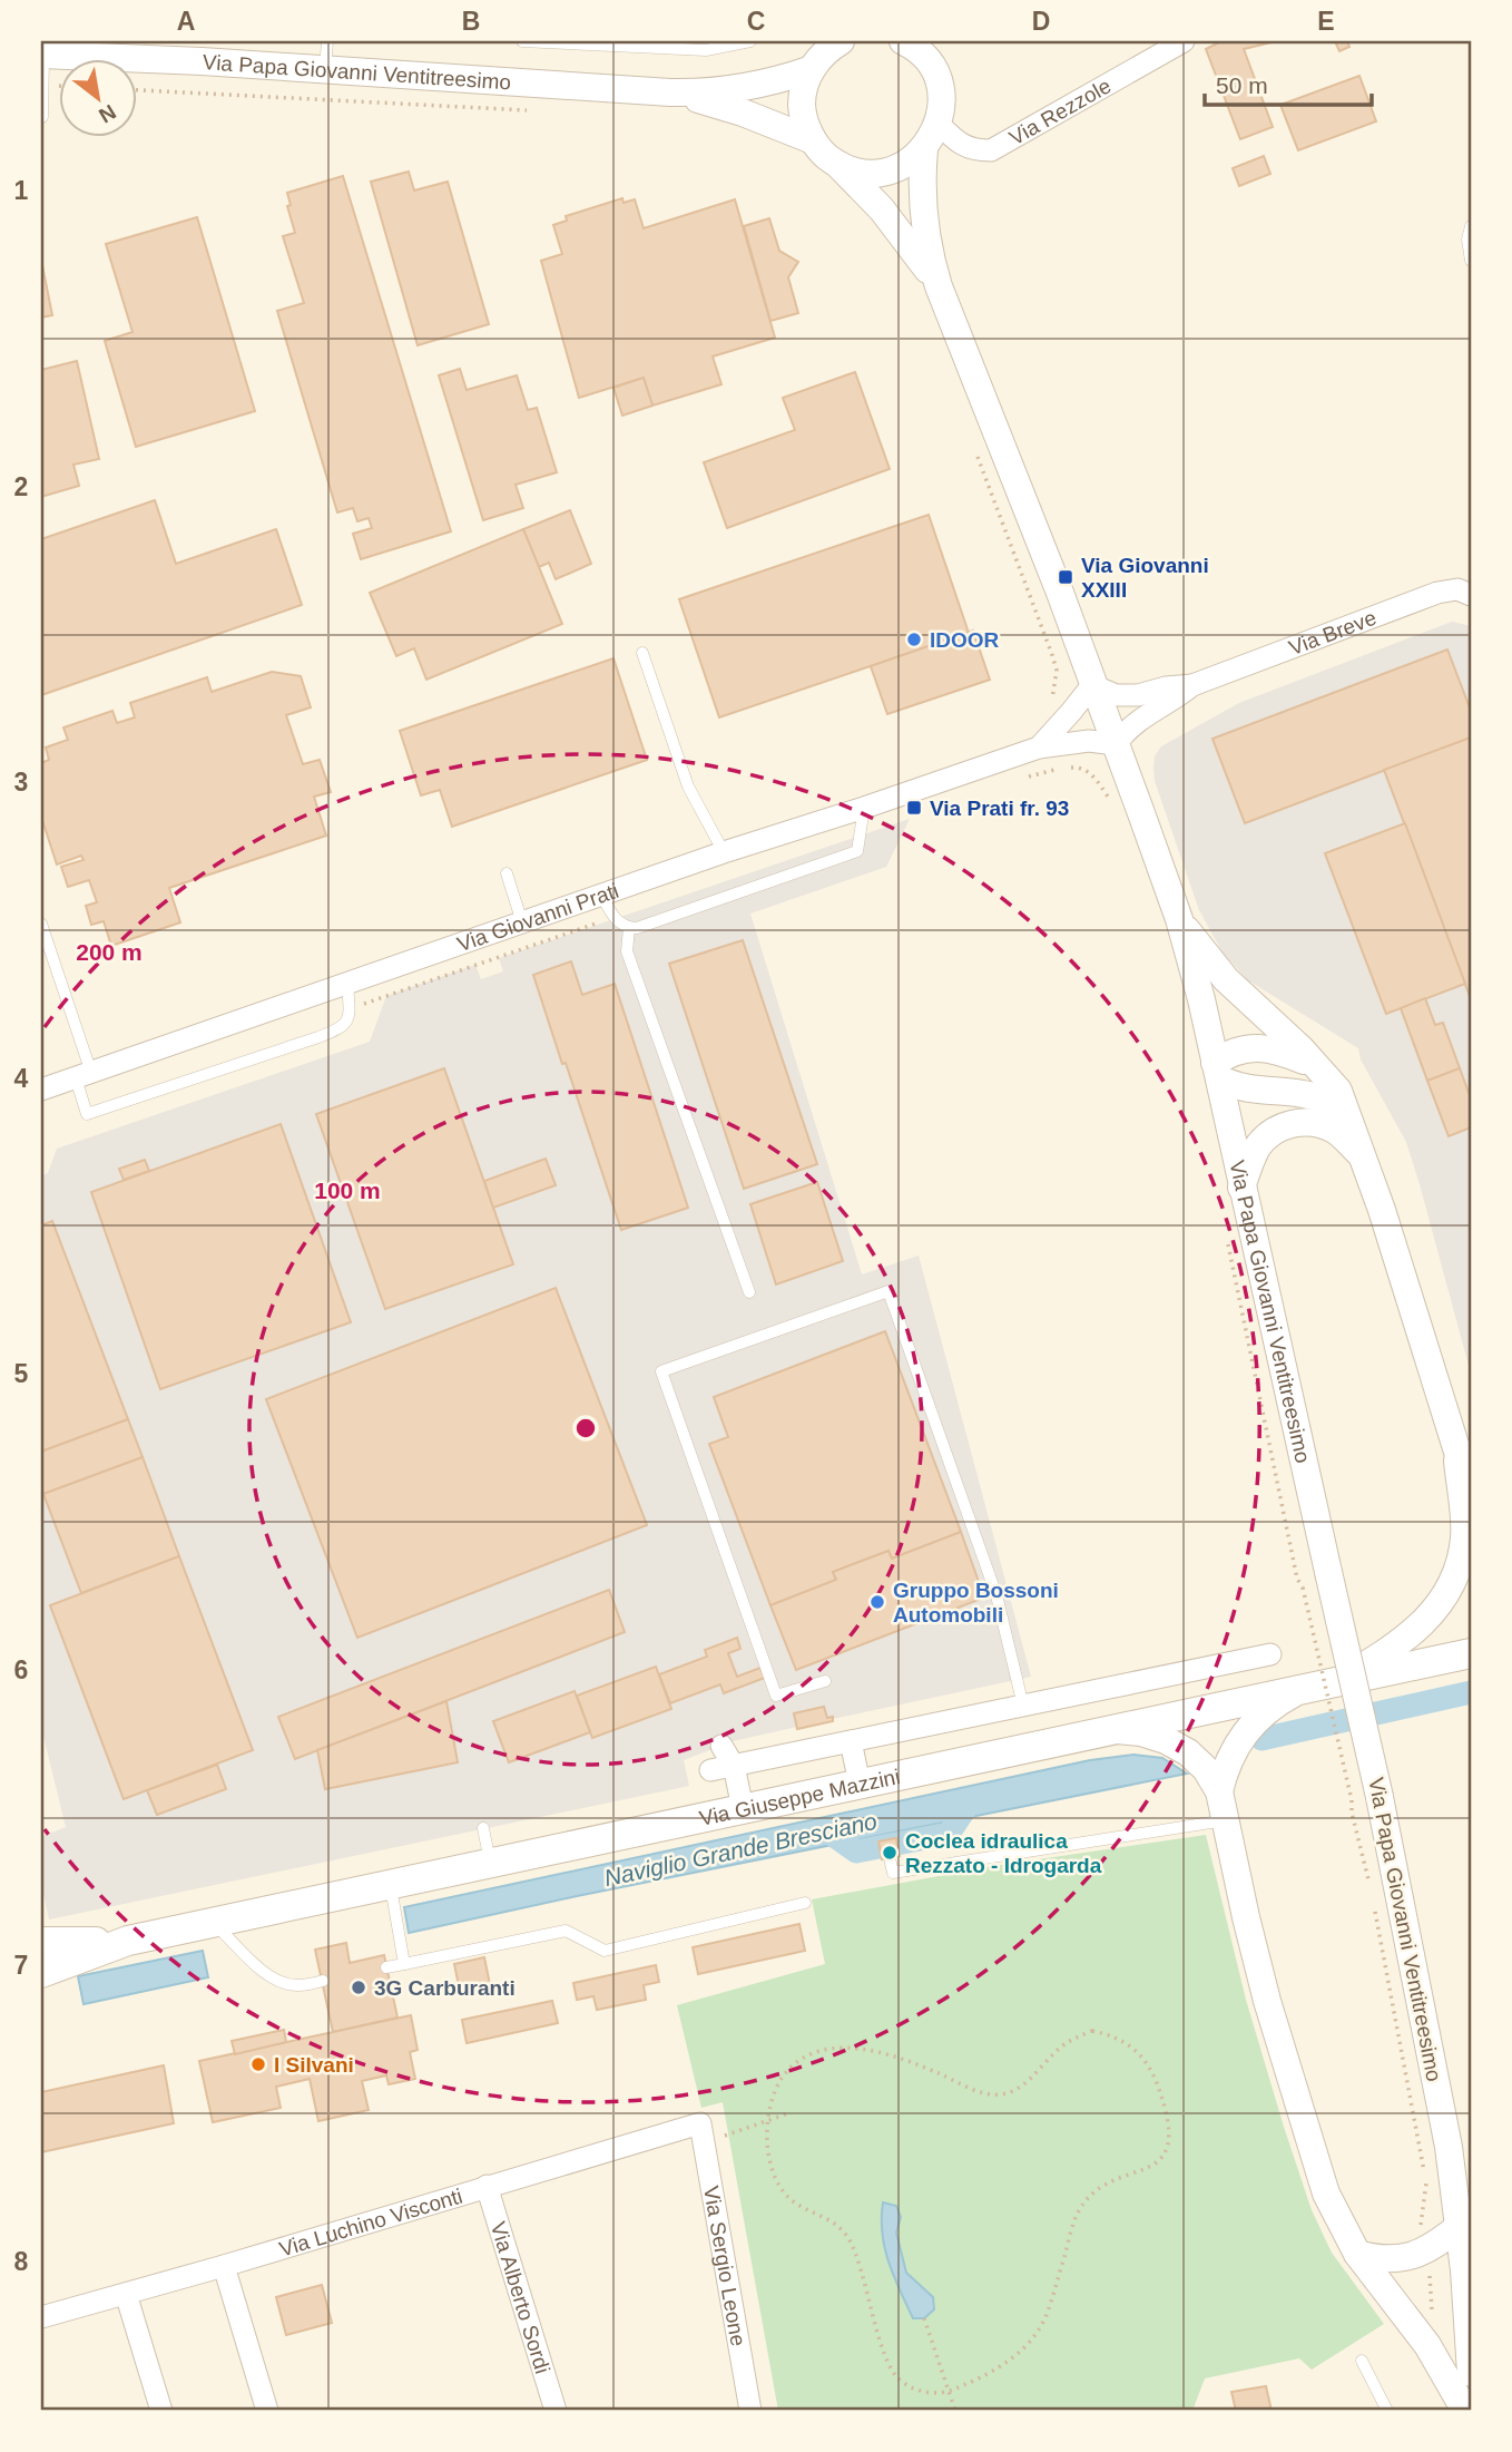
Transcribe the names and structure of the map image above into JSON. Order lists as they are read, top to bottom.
{
  "streets": {
    "main road": ["Via Giuseppe Mazzini"],
    "street": [
      "Via Papa Giovanni Ventitreesimo",
      "Via Rezzole",
      "Via Breve",
      "Via Giovanni Prati",
      "Via Luchino Visconti",
      "Via Sergio Leone",
      "Via Alberto Sordi"
    ]
  },
  "crossings": [
    ["Via Papa Giovanni Ventitreesimo", "Via Giovanni Prati"],
    ["Via Luchino Visconti", "Via Sergio Leone"],
    ["Via Luchino Visconti", "Via Alberto Sordi"]
  ],
  "water": ["Naviglio Grande Bresciano"],
  "places": {
    "transit": ["Via Giovanni XXIII", "Via Prati fr. 93"],
    "other": [
      "IDOOR",
      "Gruppo Bossoni Automobili",
      "Coclea idraulica Rezzato - Idrogarda",
      "3G Carburanti",
      "I Silvani"
    ]
  },
  "scale_bar": "50 m",
  "north": "bottom right",
  "grid": {
    "columns": [
      "A",
      "B",
      "C",
      "D",
      "E"
    ],
    "rows": [
      "1",
      "2",
      "3",
      "4",
      "5",
      "6",
      "7",
      "8"
    ]
  },
  "rings": ["200 m", "100 m"]
}
